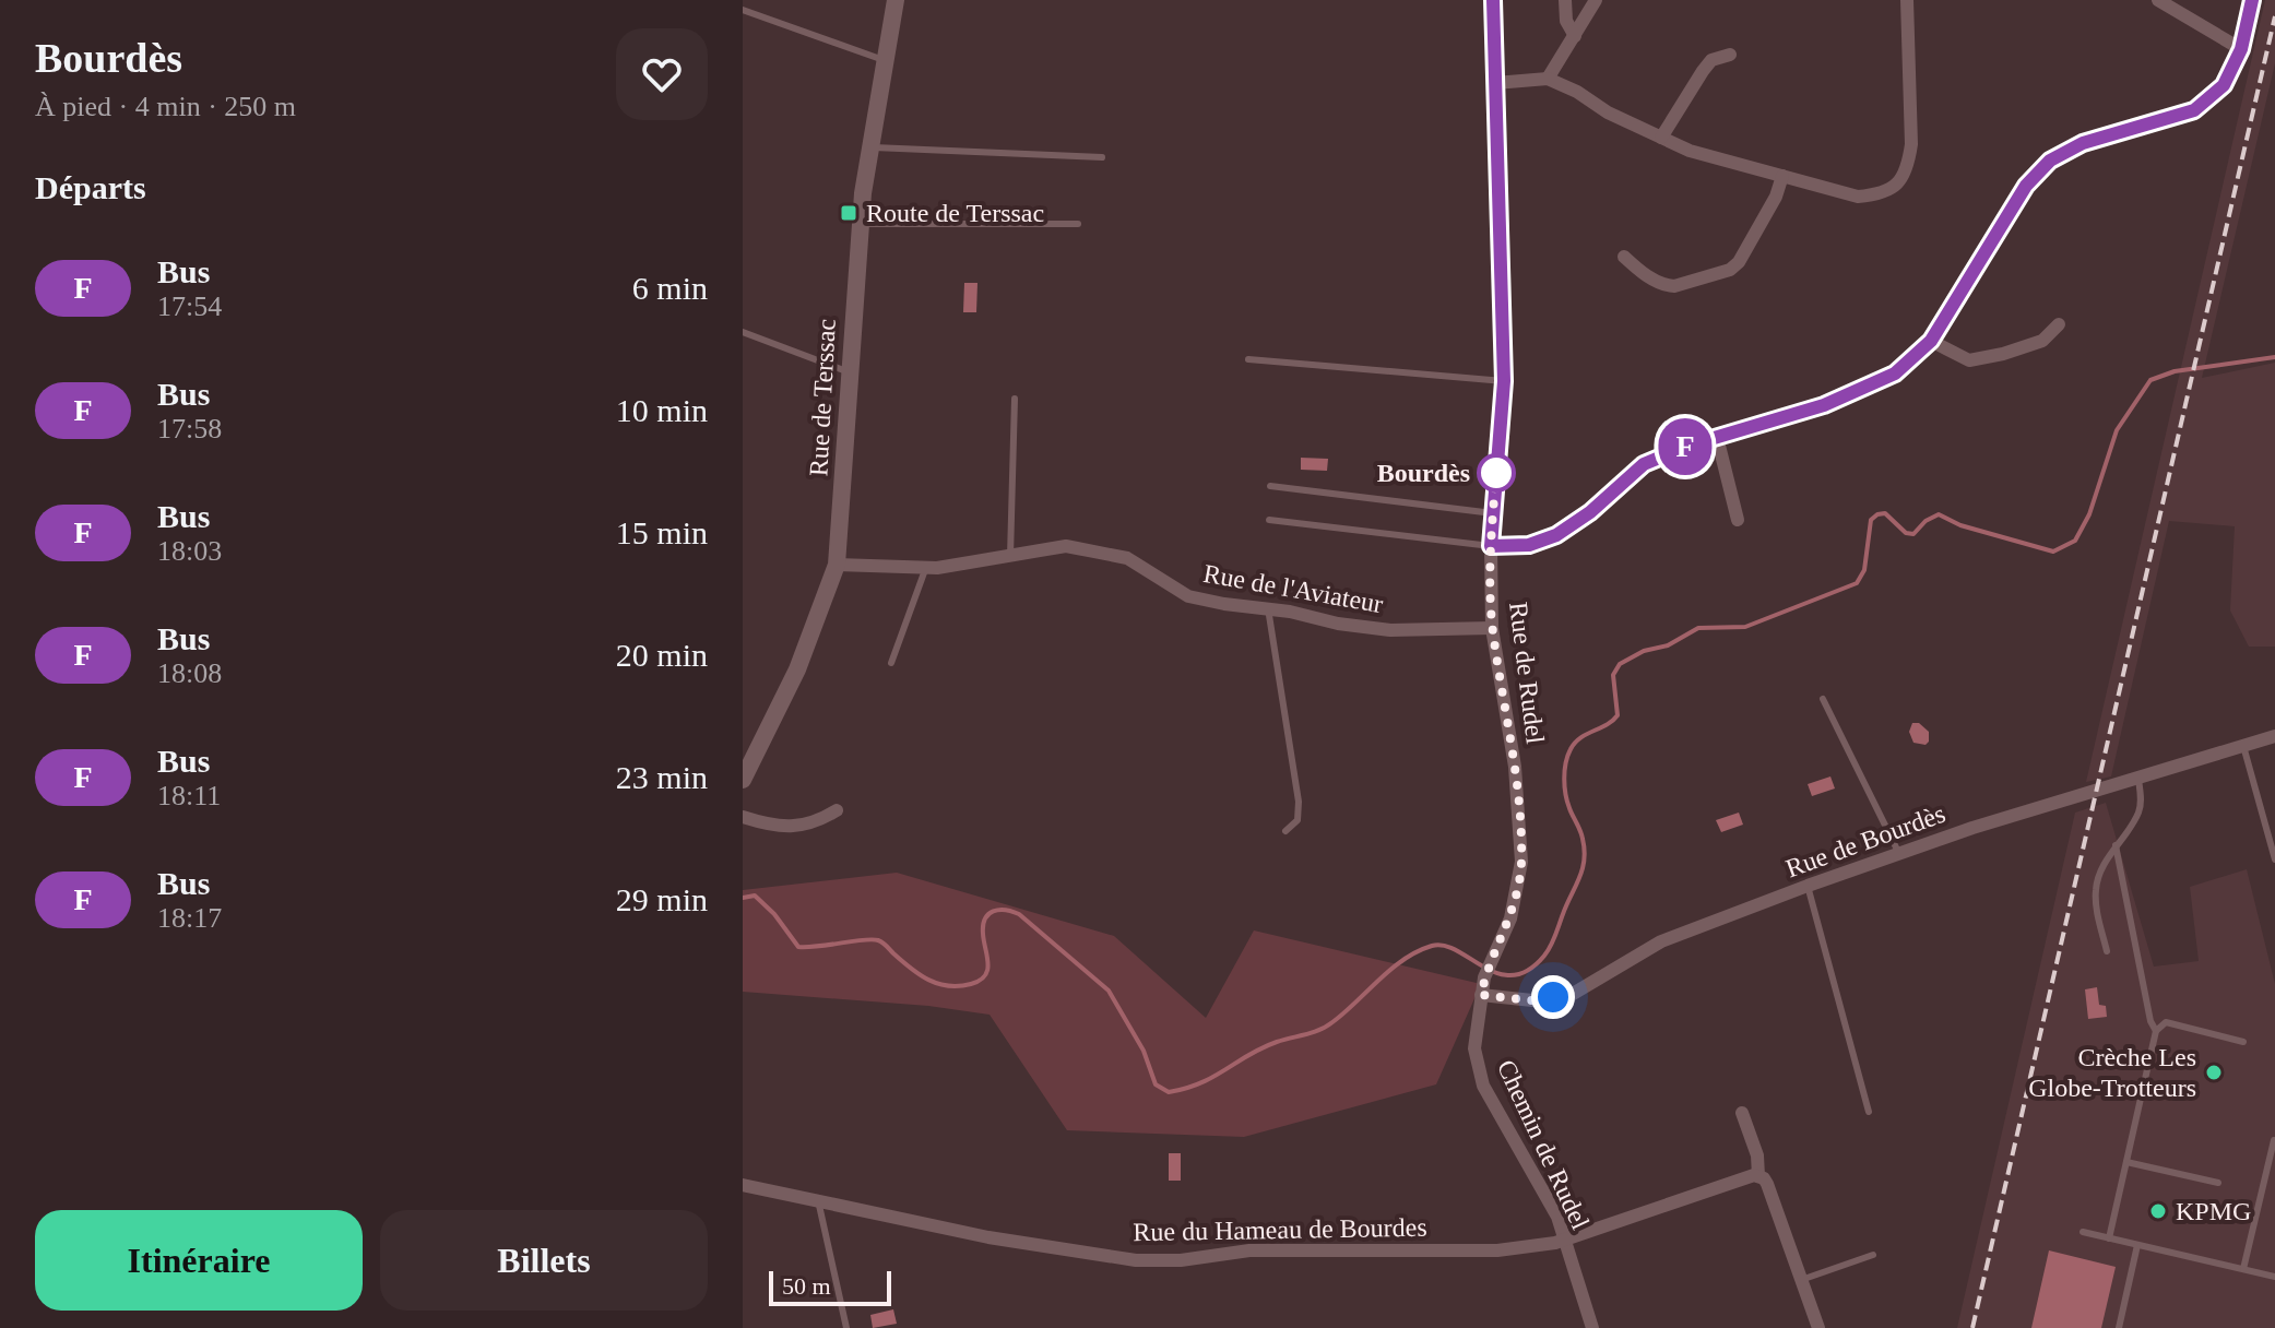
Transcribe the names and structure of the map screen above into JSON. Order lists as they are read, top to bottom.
{
  "streets": {
    "street": [
      "Rue de Terssac",
      "Rue de l'Aviateur",
      "Rue de Rudel",
      "Rue de Bourdès",
      "Chemin de Rudel",
      "Rue du Hameau de Bourdes"
    ]
  },
  "crossings": [
    ["Rue de Terssac", "Rue de l'Aviateur"],
    ["Rue de l'Aviateur", "Rue de Rudel"],
    ["Rue de Rudel", "Chemin de Rudel"],
    ["Rue de Bourdès", "Chemin de Rudel"],
    ["Chemin de Rudel", "Rue du Hameau de Bourdes"]
  ],
  "places": {
    "transit": ["Route de Terssac"],
    "other": ["Bourdès", "Crèche Les Globe-Trotteurs", "KPMG"]
  },
  "lines": ["bus line F"],
  "scale_bar": "50 m",
  "page": {
    "heading": [
      ["Bourdès", "À pied · 4 min · 250 m"],
      "Départs"
    ],
    "on_map": "F",
    "list": [
      {
        "mark": "F",
        "name": "Bus",
        "note": "17:54",
        "value": "6 min"
      },
      {
        "mark": "F",
        "name": "Bus",
        "note": "17:58",
        "value": "10 min"
      },
      {
        "mark": "F",
        "name": "Bus",
        "note": "18:03",
        "value": "15 min"
      },
      {
        "mark": "F",
        "name": "Bus",
        "note": "18:08",
        "value": "20 min"
      },
      {
        "mark": "F",
        "name": "Bus",
        "note": "18:11",
        "value": "23 min"
      },
      {
        "mark": "F",
        "name": "Bus",
        "note": "18:17",
        "value": "29 min"
      }
    ],
    "buttons": ["Itinéraire", "Billets"],
    "scale": "50 m"
  }
}
